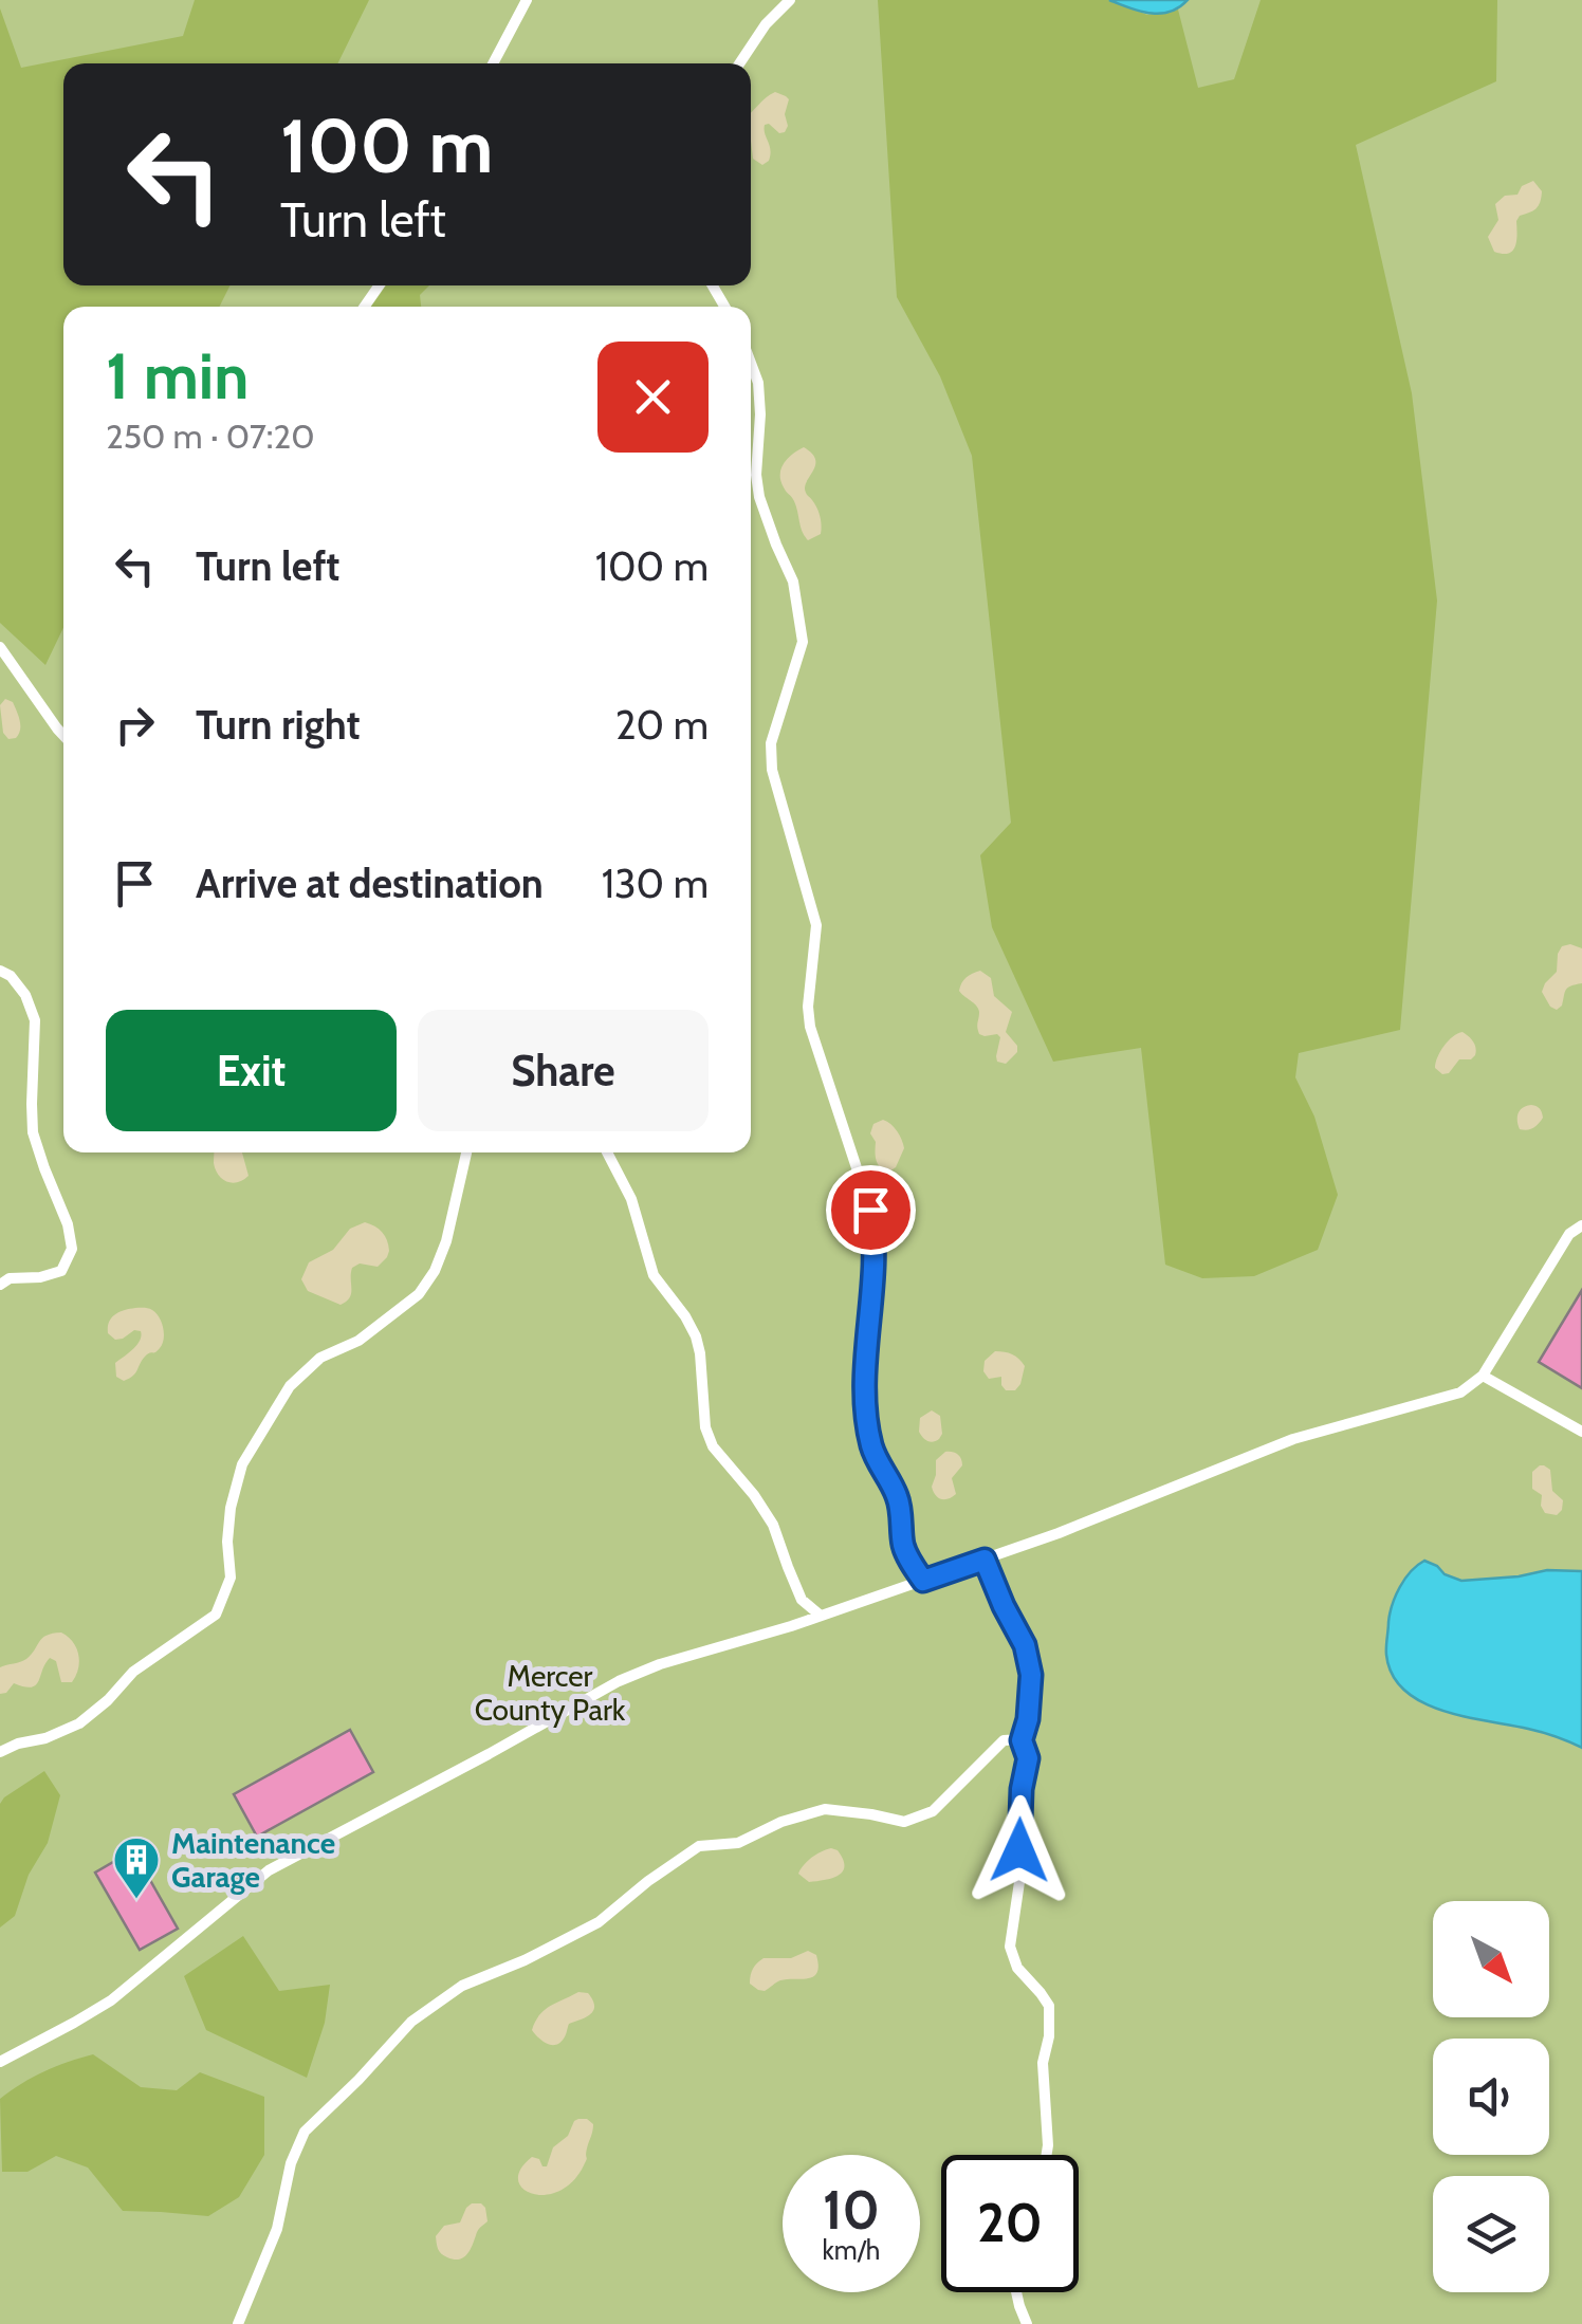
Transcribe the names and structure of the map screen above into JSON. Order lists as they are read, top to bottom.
{
  "parks": ["Mercer County Park"],
  "places": {
    "building": ["Maintenance Garage"]
  },
  "north": "bottom right",
  "page": {
    "turn": ["100 m", "Turn left"],
    "heading": ["1 min", "250 m · 07:20"],
    "list": [
      {
        "name": "Turn left",
        "value": "100 m"
      },
      {
        "name": "Turn right",
        "value": "20 m"
      },
      {
        "name": "Arrive at destination",
        "value": "130 m"
      }
    ],
    "buttons": ["Exit", "Share"],
    "speed": "10 km/h",
    "limit": "20"
  }
}
